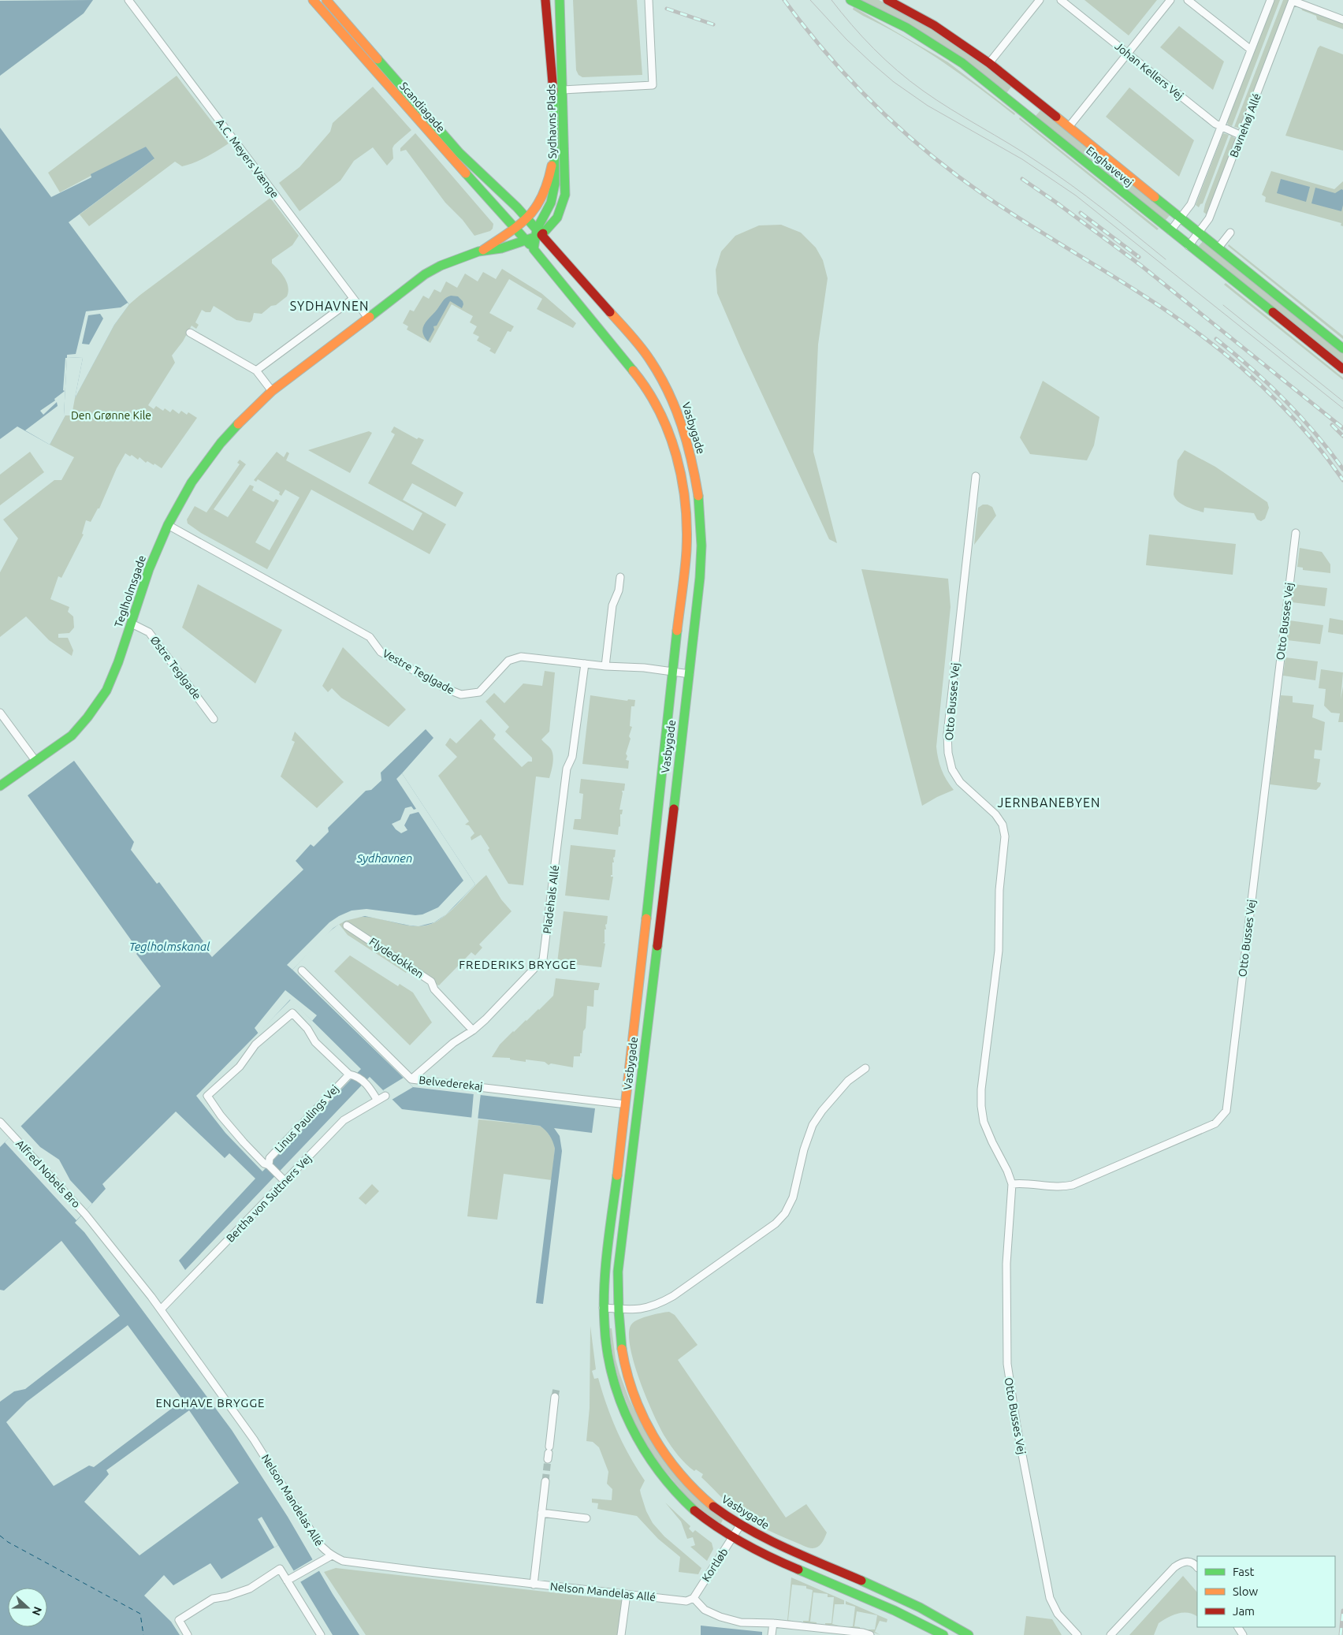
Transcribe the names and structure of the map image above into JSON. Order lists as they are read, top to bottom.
{
  "streets": {
    "main road": [
      "Scandiagade",
      "Sydhavns Plads",
      "Enghavevej",
      "Vasbygade",
      "Teglholmsgade"
    ],
    "street": [
      "Johan Kellers Vej",
      "Bavnehøj Allé",
      "A.C. Meyers Vænge",
      "Otto Busses Vej",
      "Østre Teglgade",
      "Vestre Teglgade",
      "Pladehals Allé",
      "Flydedokken",
      "Belvederekaj",
      "Linus Paulings Vej",
      "Alfred Nobels Bro",
      "Bertha von Suttners Vej",
      "Nelson Mandelas Allé",
      "Kortløb"
    ]
  },
  "crossings": [
    ["Johan Kellers Vej", "Bavnehøj Allé"],
    ["Scandiagade", "Sydhavns Plads"],
    ["Scandiagade", "Vasbygade"],
    ["Scandiagade", "Teglholmsgade"],
    ["Sydhavns Plads", "Vasbygade"],
    ["Sydhavns Plads", "Teglholmsgade"],
    ["Bavnehøj Allé", "Enghavevej"],
    ["A.C. Meyers Vænge", "Teglholmsgade"],
    ["Vasbygade", "Teglholmsgade"],
    ["Vasbygade", "Vestre Teglgade"],
    ["Vasbygade", "Kortløb"],
    ["Teglholmsgade", "Østre Teglgade"],
    ["Teglholmsgade", "Vestre Teglgade"],
    ["Vestre Teglgade", "Pladehals Allé"],
    ["Pladehals Allé", "Flydedokken"],
    ["Pladehals Allé", "Belvederekaj"],
    ["Linus Paulings Vej", "Bertha von Suttners Vej"],
    ["Alfred Nobels Bro", "Nelson Mandelas Allé"],
    ["Bertha von Suttners Vej", "Nelson Mandelas Allé"],
    ["Nelson Mandelas Allé", "Kortløb"]
  ],
  "districts": [
    "SYDHAVNEN",
    "JERNBANEBYEN",
    "FREDERIKS BRYGGE",
    "ENGHAVE BRYGGE"
  ],
  "water": ["Sydhavnen", "Teglholmskanal"],
  "parks": ["Den Grønne Kile"],
  "legend": ["Fast", "Slow", "Jam"],
  "north": "right"
}
